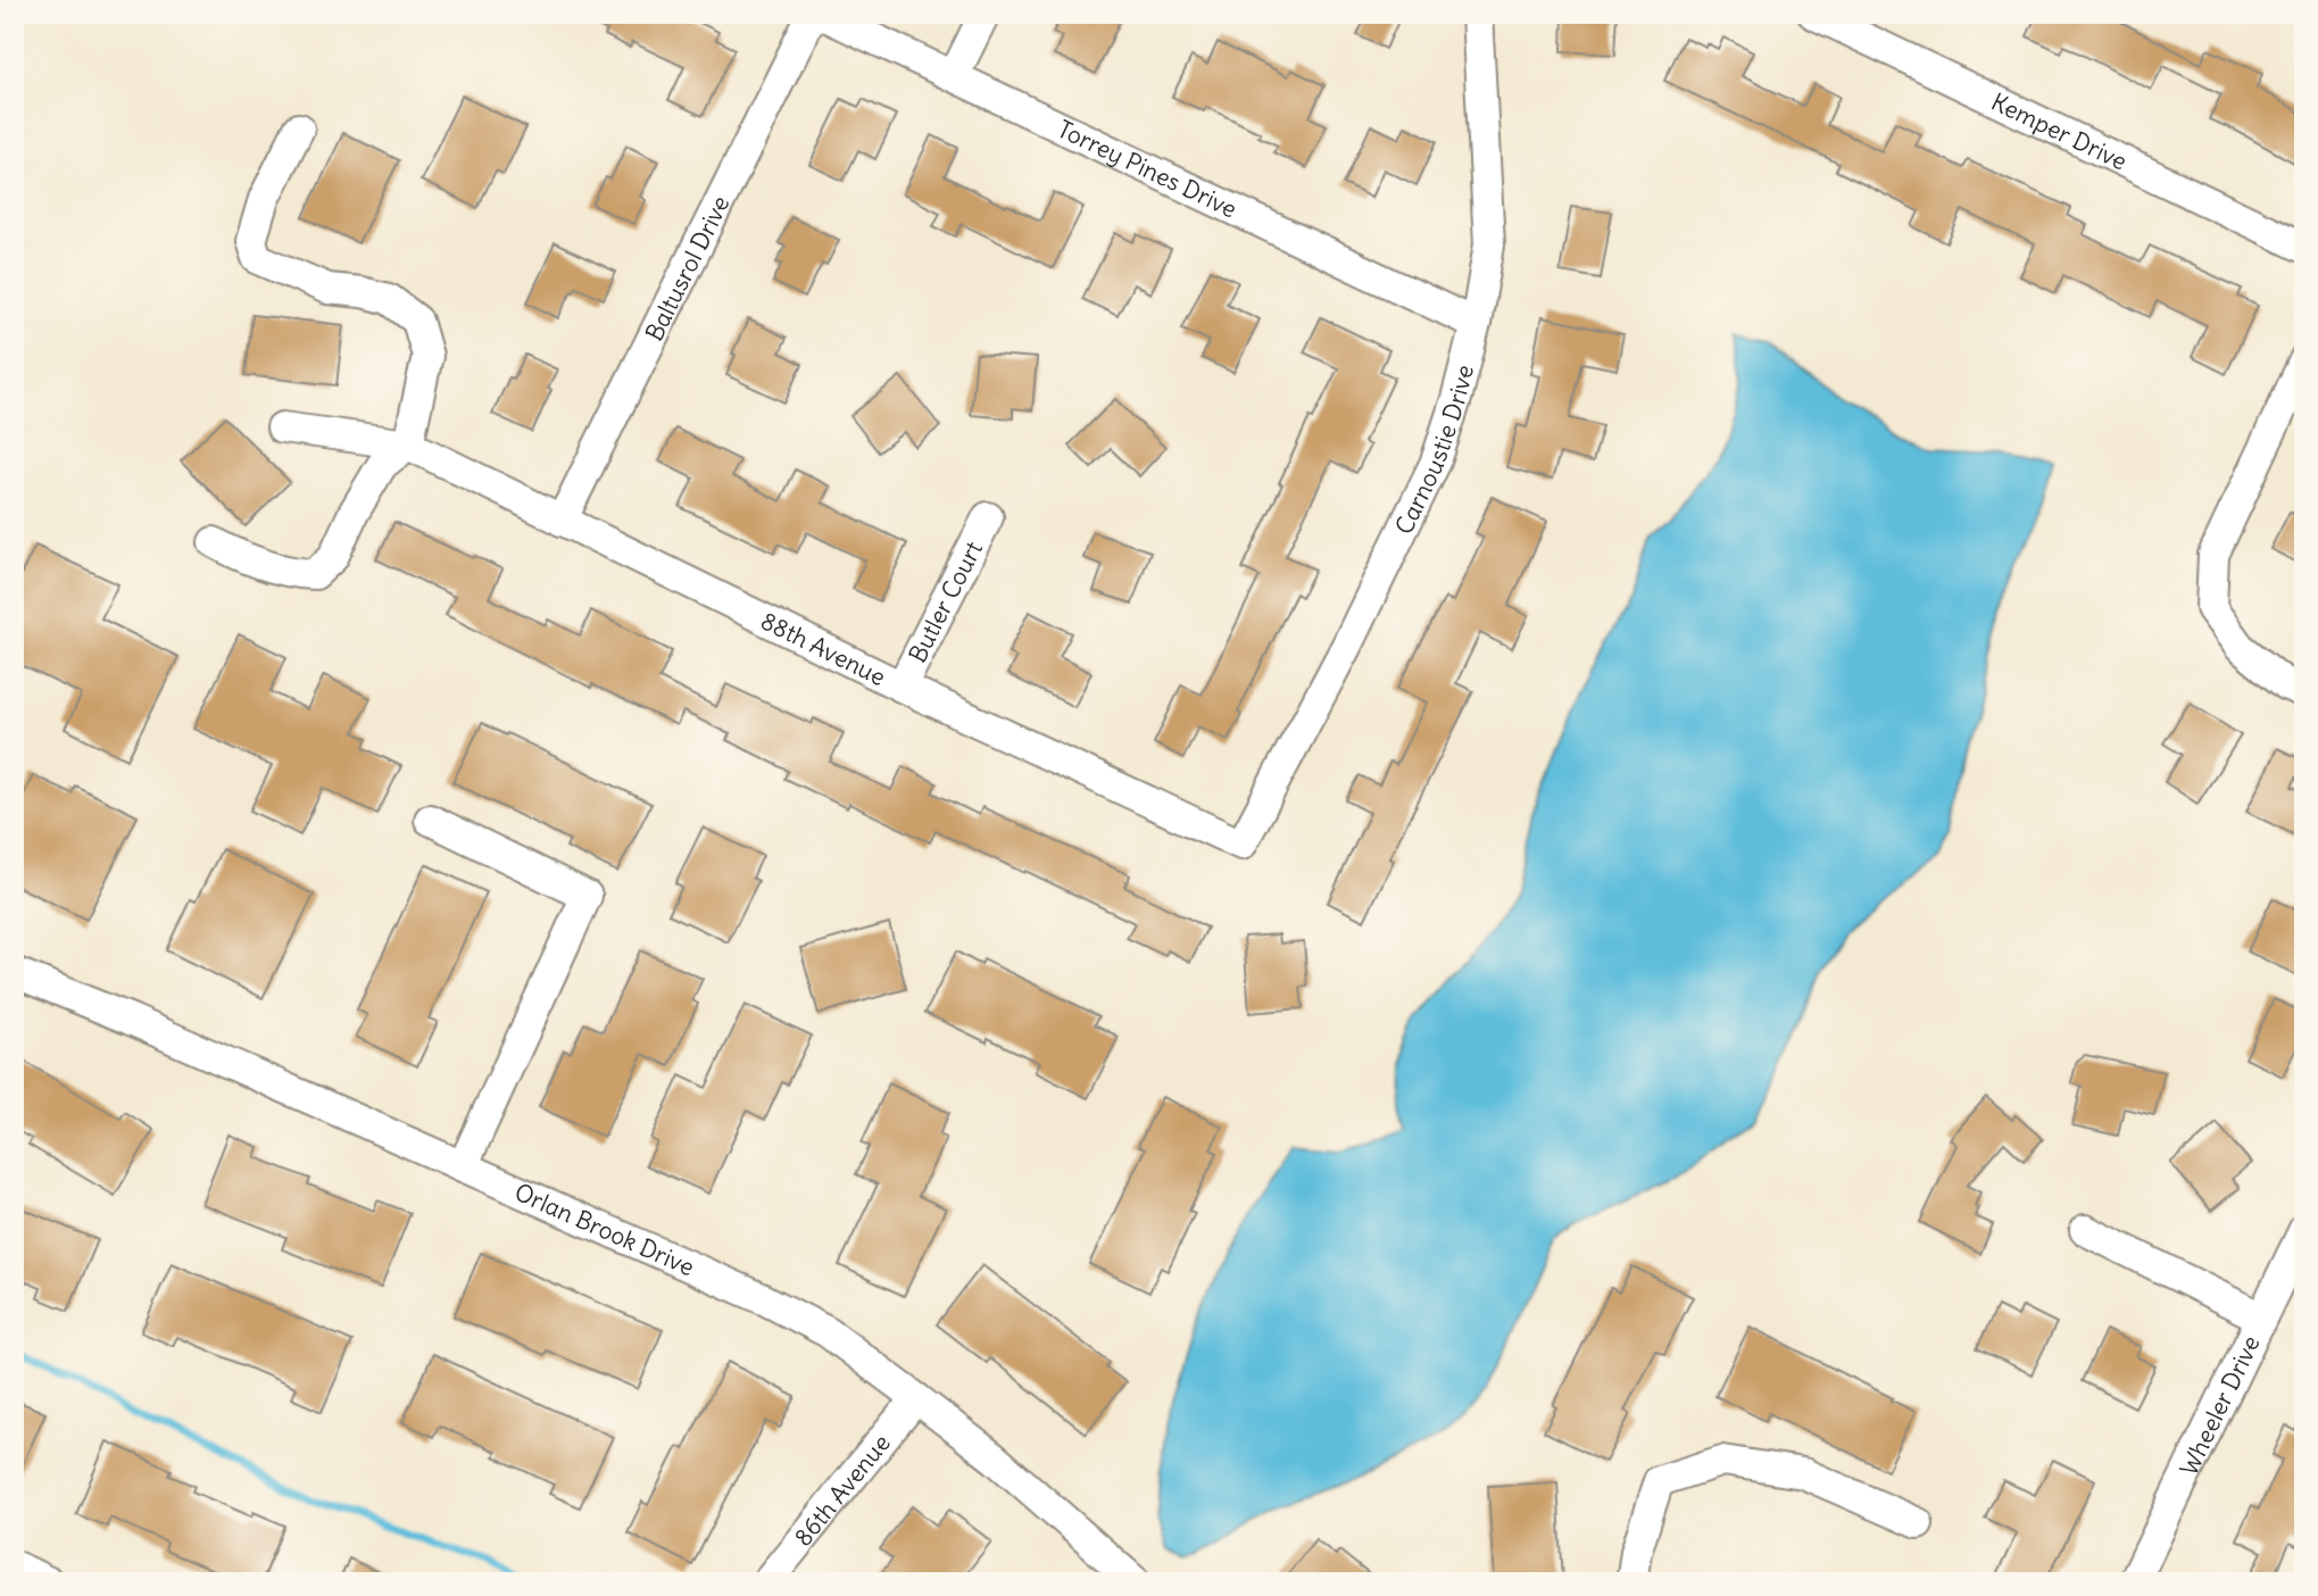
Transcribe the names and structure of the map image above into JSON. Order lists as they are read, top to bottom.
{
  "streets": {
    "street": [
      "Kemper Drive",
      "Torrey Pines Drive",
      "Baltusrol Drive",
      "Carnoustie Drive",
      "Butler Court",
      "88th Avenue",
      "Orlan Brook Drive",
      "Wheeler Drive",
      "86th Avenue"
    ]
  },
  "crossings": [
    ["Torrey Pines Drive", "Carnoustie Drive"],
    ["Baltusrol Drive", "88th Avenue"],
    ["Carnoustie Drive", "88th Avenue"],
    ["Butler Court", "88th Avenue"],
    ["Orlan Brook Drive", "86th Avenue"]
  ]
}
